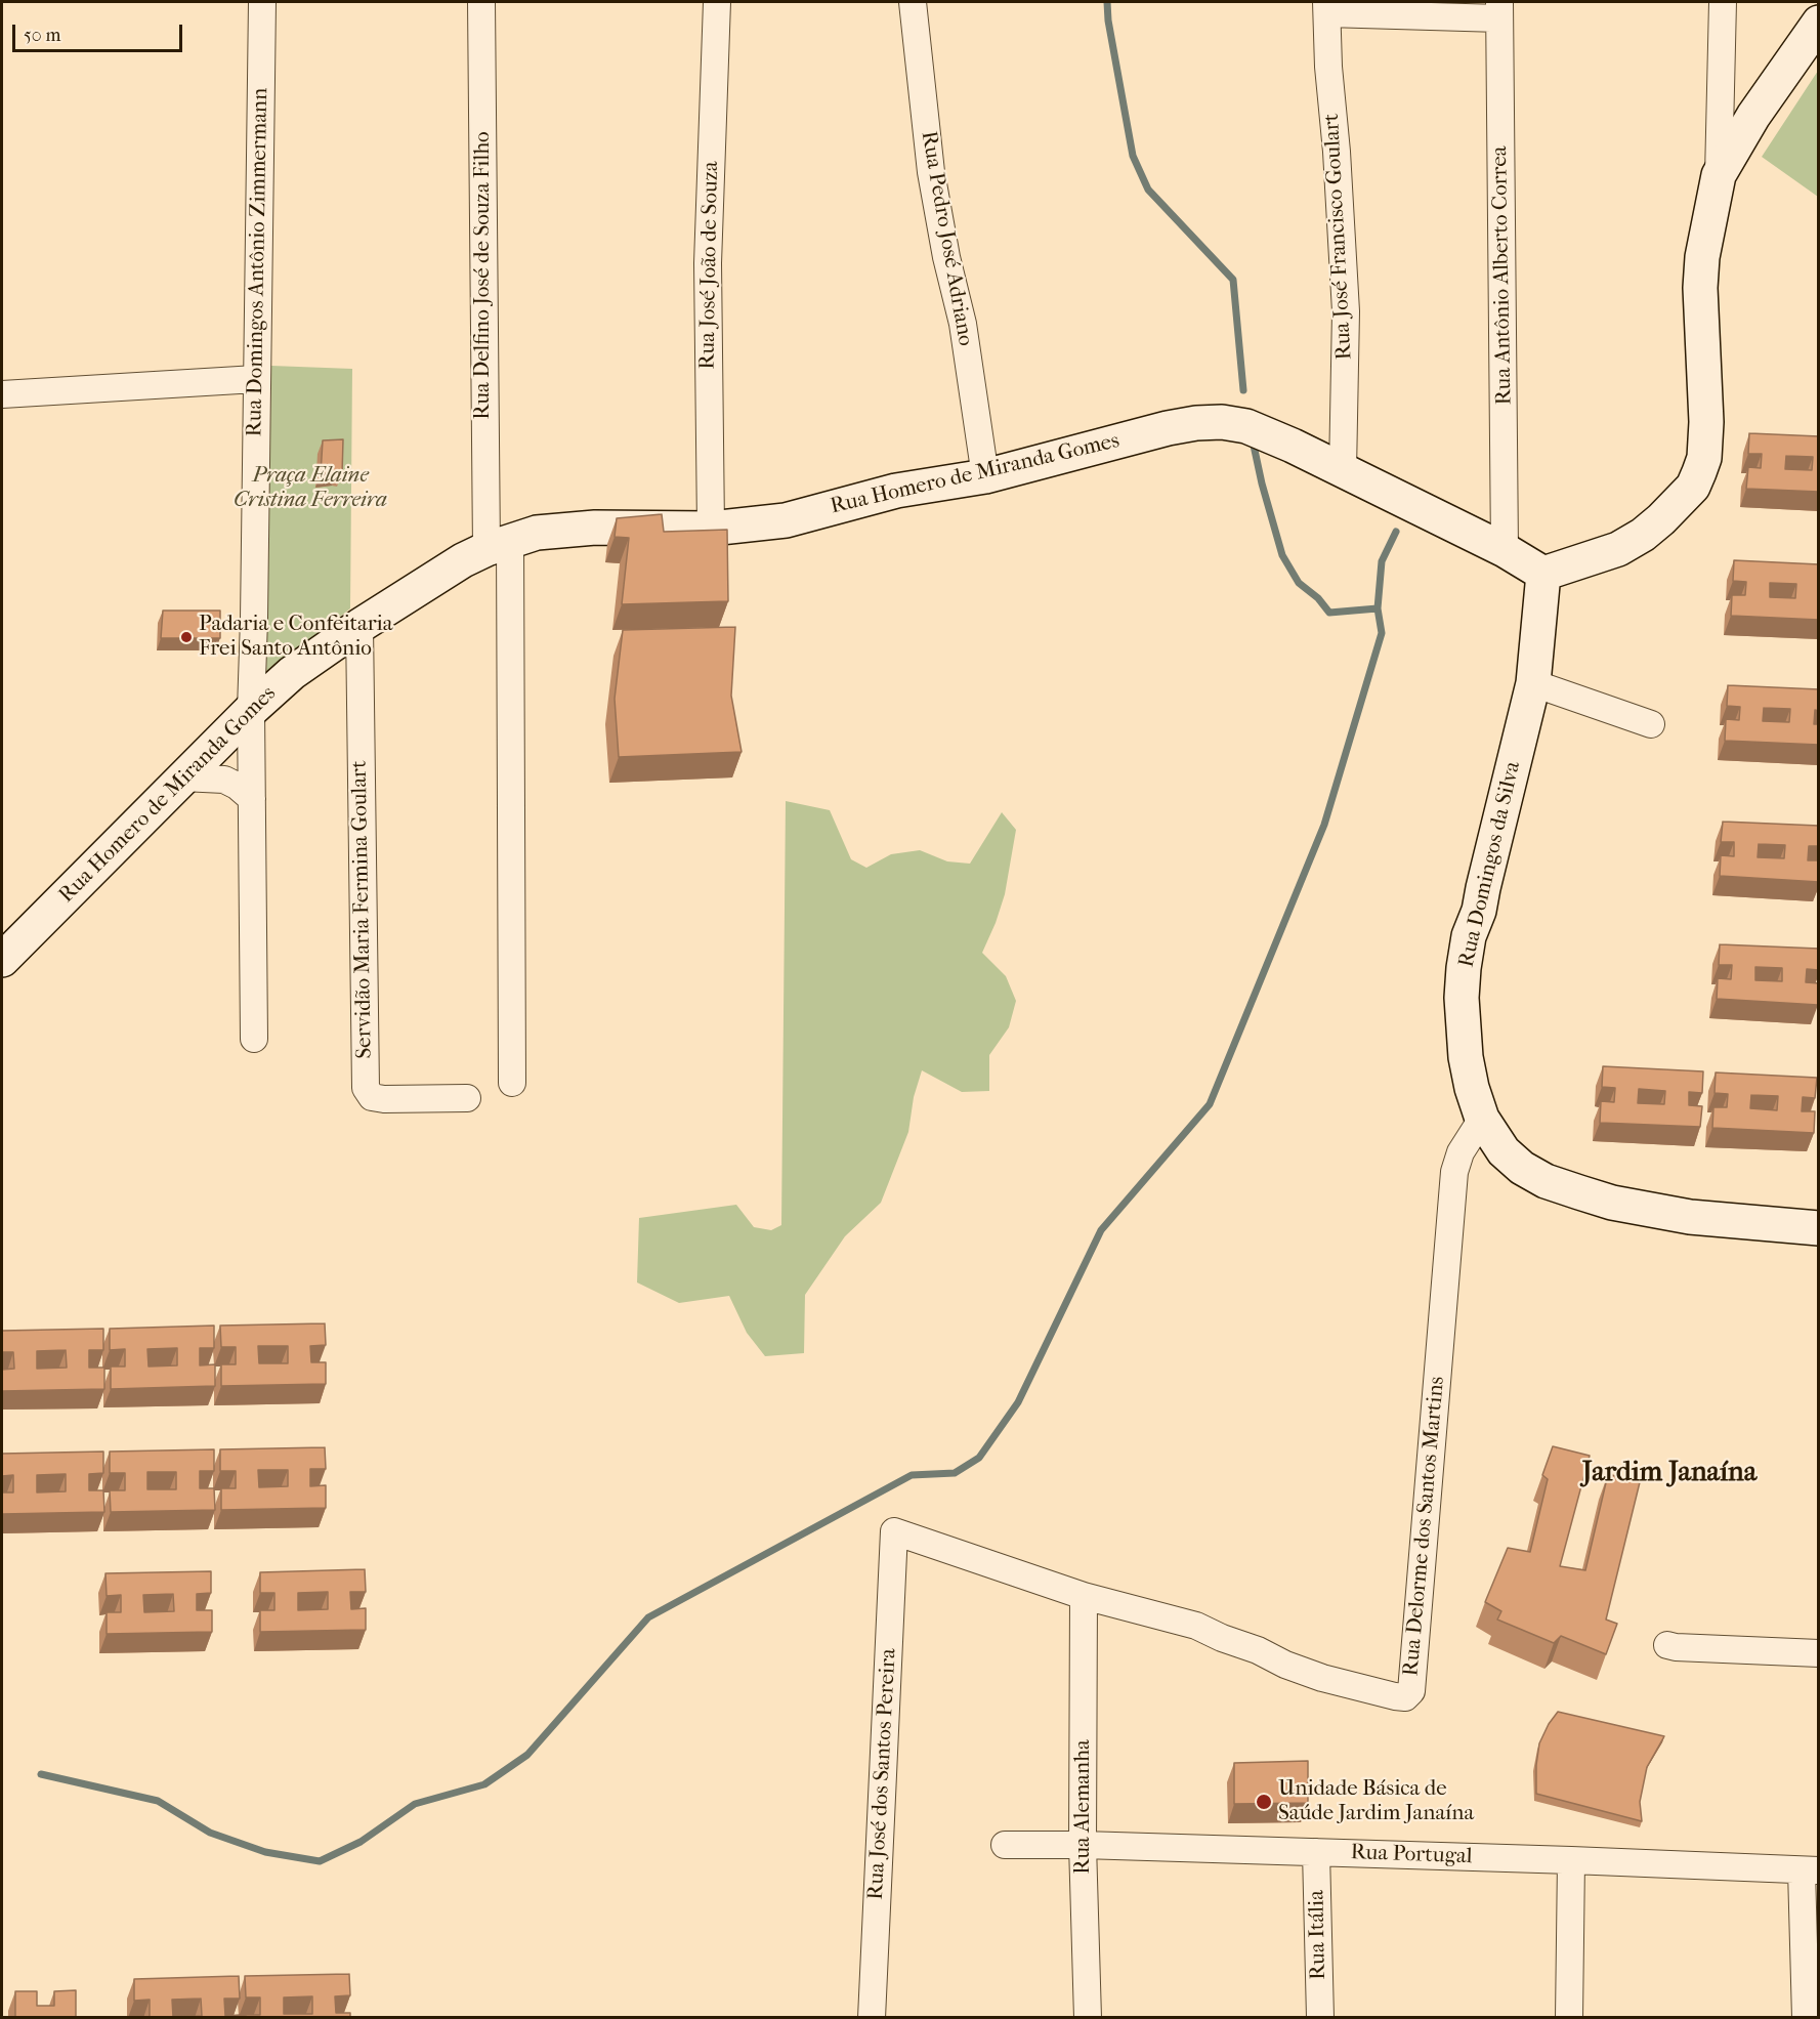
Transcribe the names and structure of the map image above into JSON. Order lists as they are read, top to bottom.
{
  "streets": {
    "street": [
      "Rua José Francisco Goulart",
      "Rua Pedro José Adriano",
      "Rua Domingos Antônio Zimmermann",
      "Rua José João de Souza",
      "Rua Delfino José de Souza Filho",
      "Rua Antônio Alberto Correa",
      "Rua Homero de Miranda Gomes",
      "Rua Domingos da Silva",
      "Servidão Maria Fermina Goulart",
      "Rua Delorme dos Santos Martins",
      "Rua José dos Santos Pereira",
      "Rua Alemanha",
      "Rua Portugal",
      "Rua Itália"
    ]
  },
  "crossings": [
    ["Rua José Francisco Goulart", "Rua Homero de Miranda Gomes"],
    ["Rua Pedro José Adriano", "Rua Homero de Miranda Gomes"],
    ["Rua Domingos Antônio Zimmermann", "Rua Homero de Miranda Gomes"],
    ["Rua José João de Souza", "Rua Homero de Miranda Gomes"],
    ["Rua Delfino José de Souza Filho", "Rua Homero de Miranda Gomes"],
    ["Rua Antônio Alberto Correa", "Rua Homero de Miranda Gomes"],
    ["Rua Homero de Miranda Gomes", "Rua Domingos da Silva"],
    ["Rua Homero de Miranda Gomes", "Servidão Maria Fermina Goulart"],
    ["Rua Domingos da Silva", "Rua Delorme dos Santos Martins"],
    ["Rua Delorme dos Santos Martins", "Rua José dos Santos Pereira"],
    ["Rua Delorme dos Santos Martins", "Rua Alemanha"],
    ["Rua Alemanha", "Rua Portugal"],
    ["Rua Portugal", "Rua Itália"]
  ],
  "districts": ["Jardim Janaína"],
  "parks": ["Praça Elaine Cristina Ferreira"],
  "places": ["Padaria e Confeitaria Frei Santo Antônio", "Unidade Básica de Saúde Jardim Janaína"],
  "scale_bar": "50 m"
}
